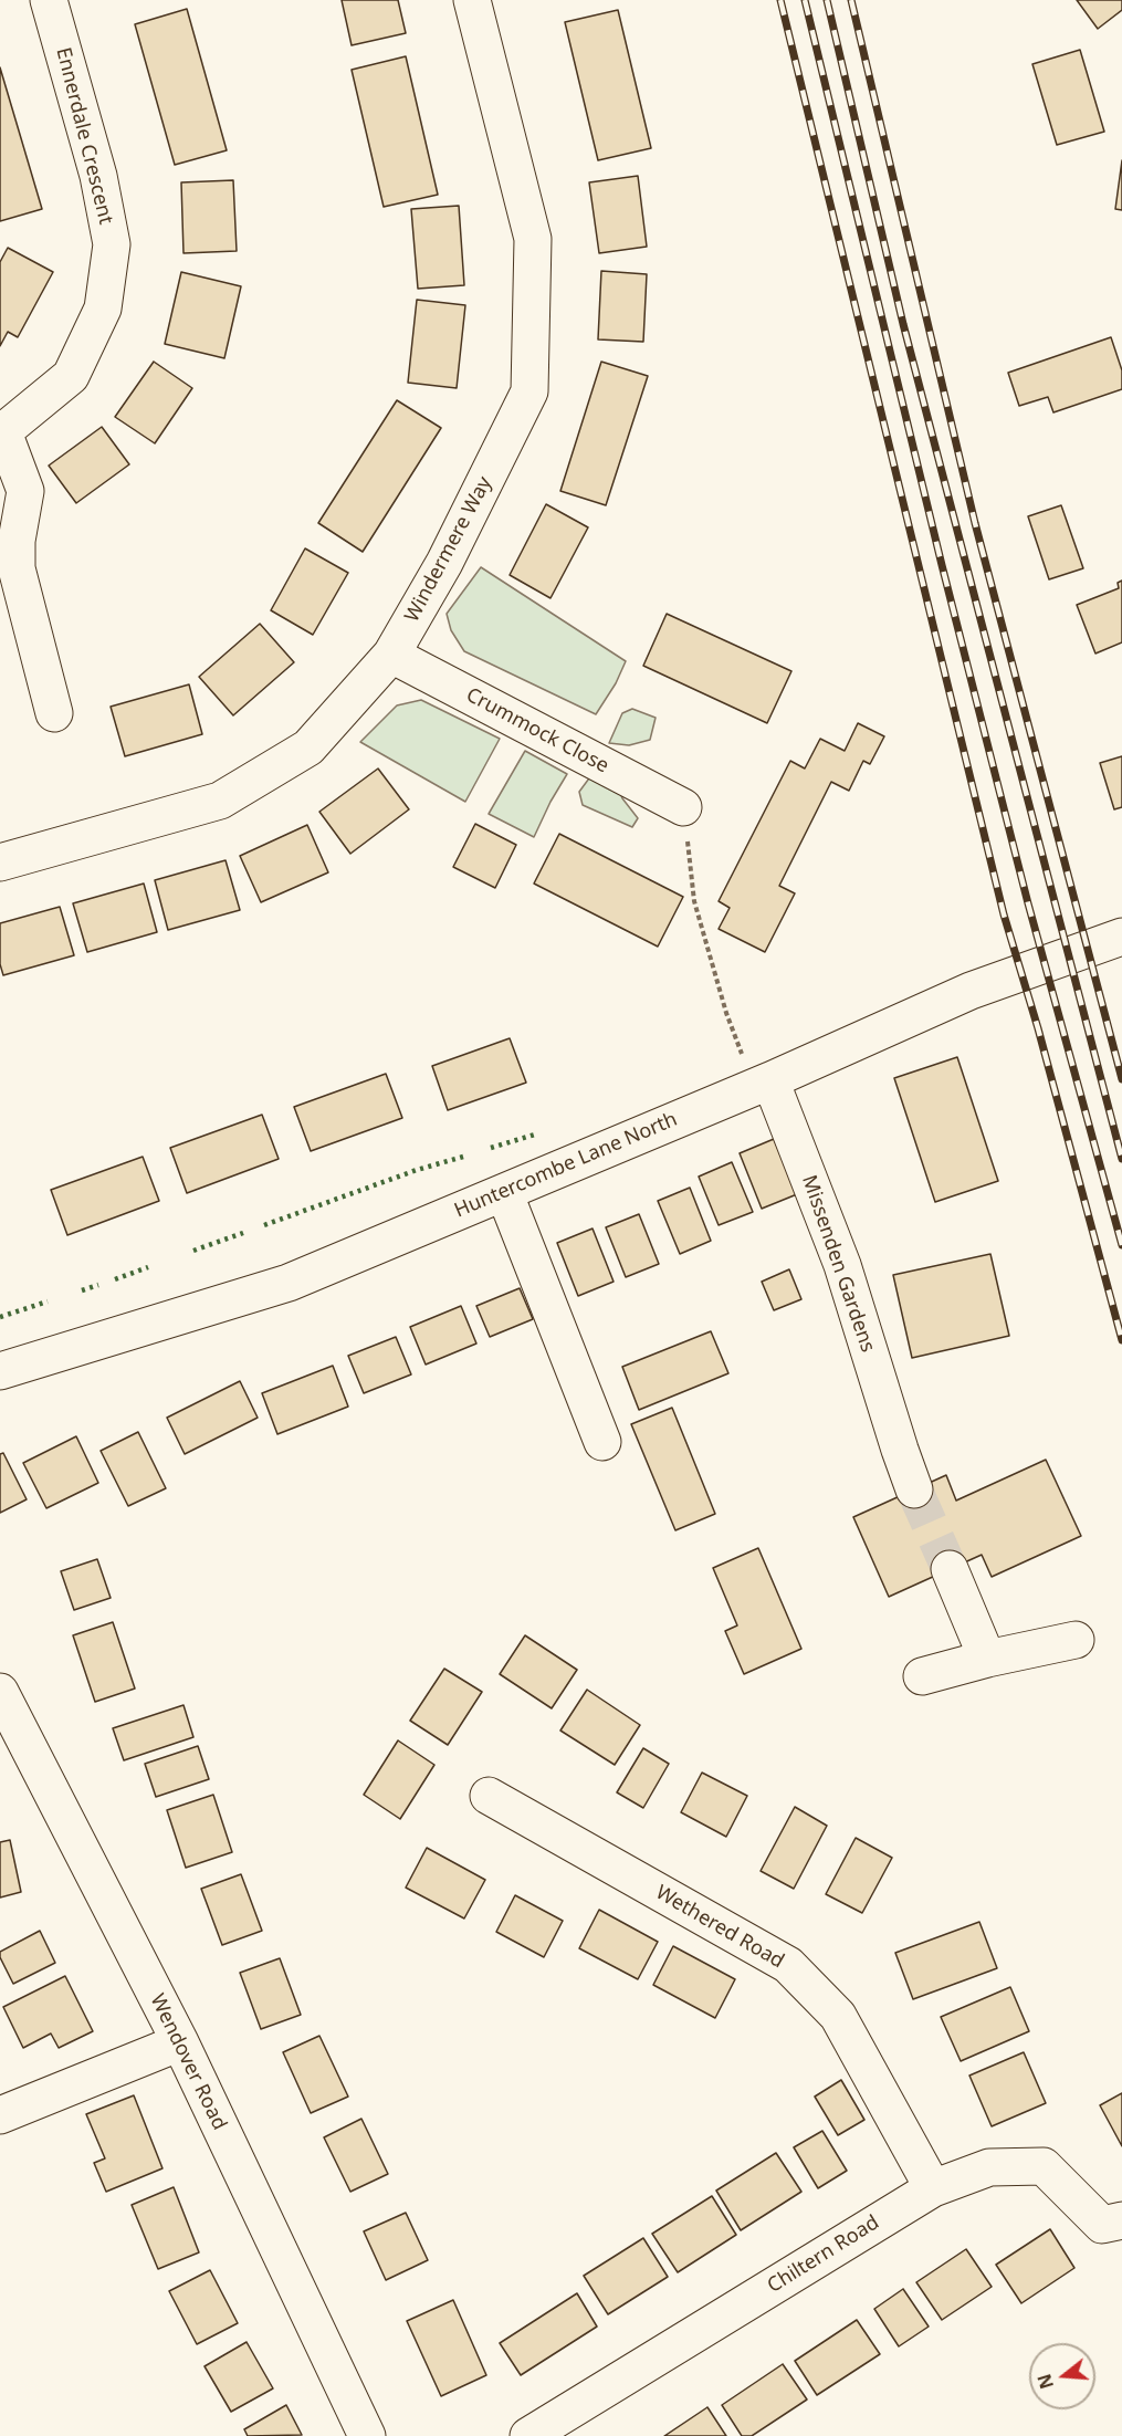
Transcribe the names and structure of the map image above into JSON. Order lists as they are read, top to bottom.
{
  "streets": {
    "street": [
      "Ennerdale Crescent",
      "Windermere Way",
      "Crummock Close",
      "Huntercombe Lane North",
      "Missenden Gardens",
      "Wethered Road",
      "Wendover Road",
      "Chiltern Road"
    ]
  },
  "crossings": [
    ["Windermere Way", "Crummock Close"],
    ["Huntercombe Lane North", "Missenden Gardens"],
    ["Wethered Road", "Chiltern Road"]
  ],
  "north": "left"
}
